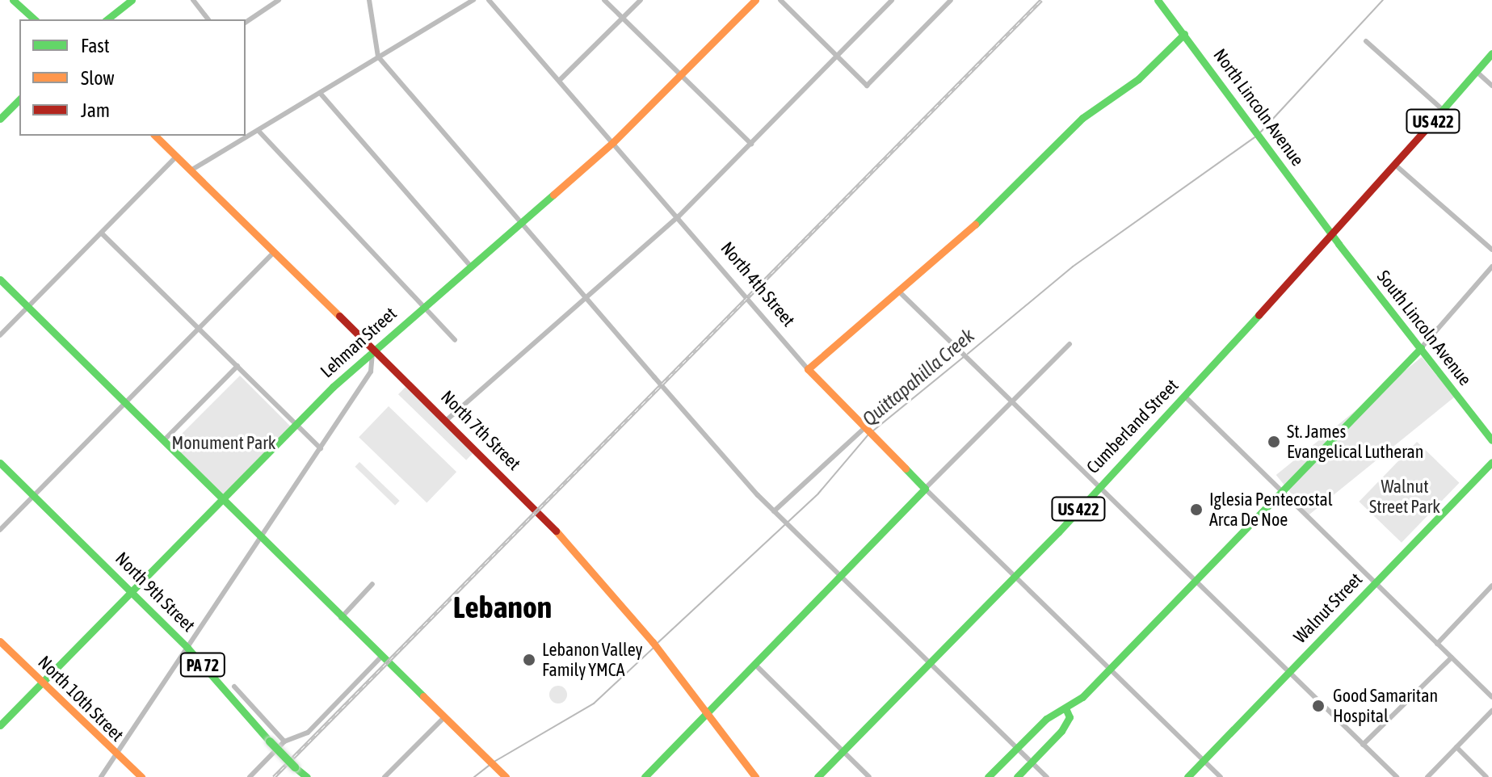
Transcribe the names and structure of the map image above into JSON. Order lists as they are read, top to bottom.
{
  "streets": {
    "main road": [
      "North Lincoln Avenue",
      "US 422",
      "North 4th Street",
      "South Lincoln Avenue",
      "Lehman Street",
      "Cumberland Street",
      "North 7th Street",
      "North 9th Street",
      "Walnut Street",
      "PA 72",
      "North 10th Street"
    ]
  },
  "crossings": [
    ["North Lincoln Avenue", "US 422"],
    ["North Lincoln Avenue", "South Lincoln Avenue"],
    ["North Lincoln Avenue", "Cumberland Street"],
    ["US 422", "South Lincoln Avenue"],
    ["US 422", "Cumberland Street"],
    ["North 4th Street", "Lehman Street"],
    ["North 4th Street", "Cumberland Street"],
    ["North 4th Street", "Walnut Street"],
    ["South Lincoln Avenue", "Cumberland Street"],
    ["Lehman Street", "North 7th Street"],
    ["Lehman Street", "North 9th Street"],
    ["Lehman Street", "North 10th Street"]
  ],
  "districts": ["Lebanon"],
  "water": ["Quittapahilla Creek"],
  "parks": ["Monument Park", "Walnut Street Park"],
  "places": [
    "St. James Evangelical Lutheran",
    "Iglesia Pentecostal Arca De Noe",
    "Lebanon Valley Family YMCA",
    "Good Samaritan Hospital"
  ],
  "legend": ["Fast", "Slow", "Jam"]
}
